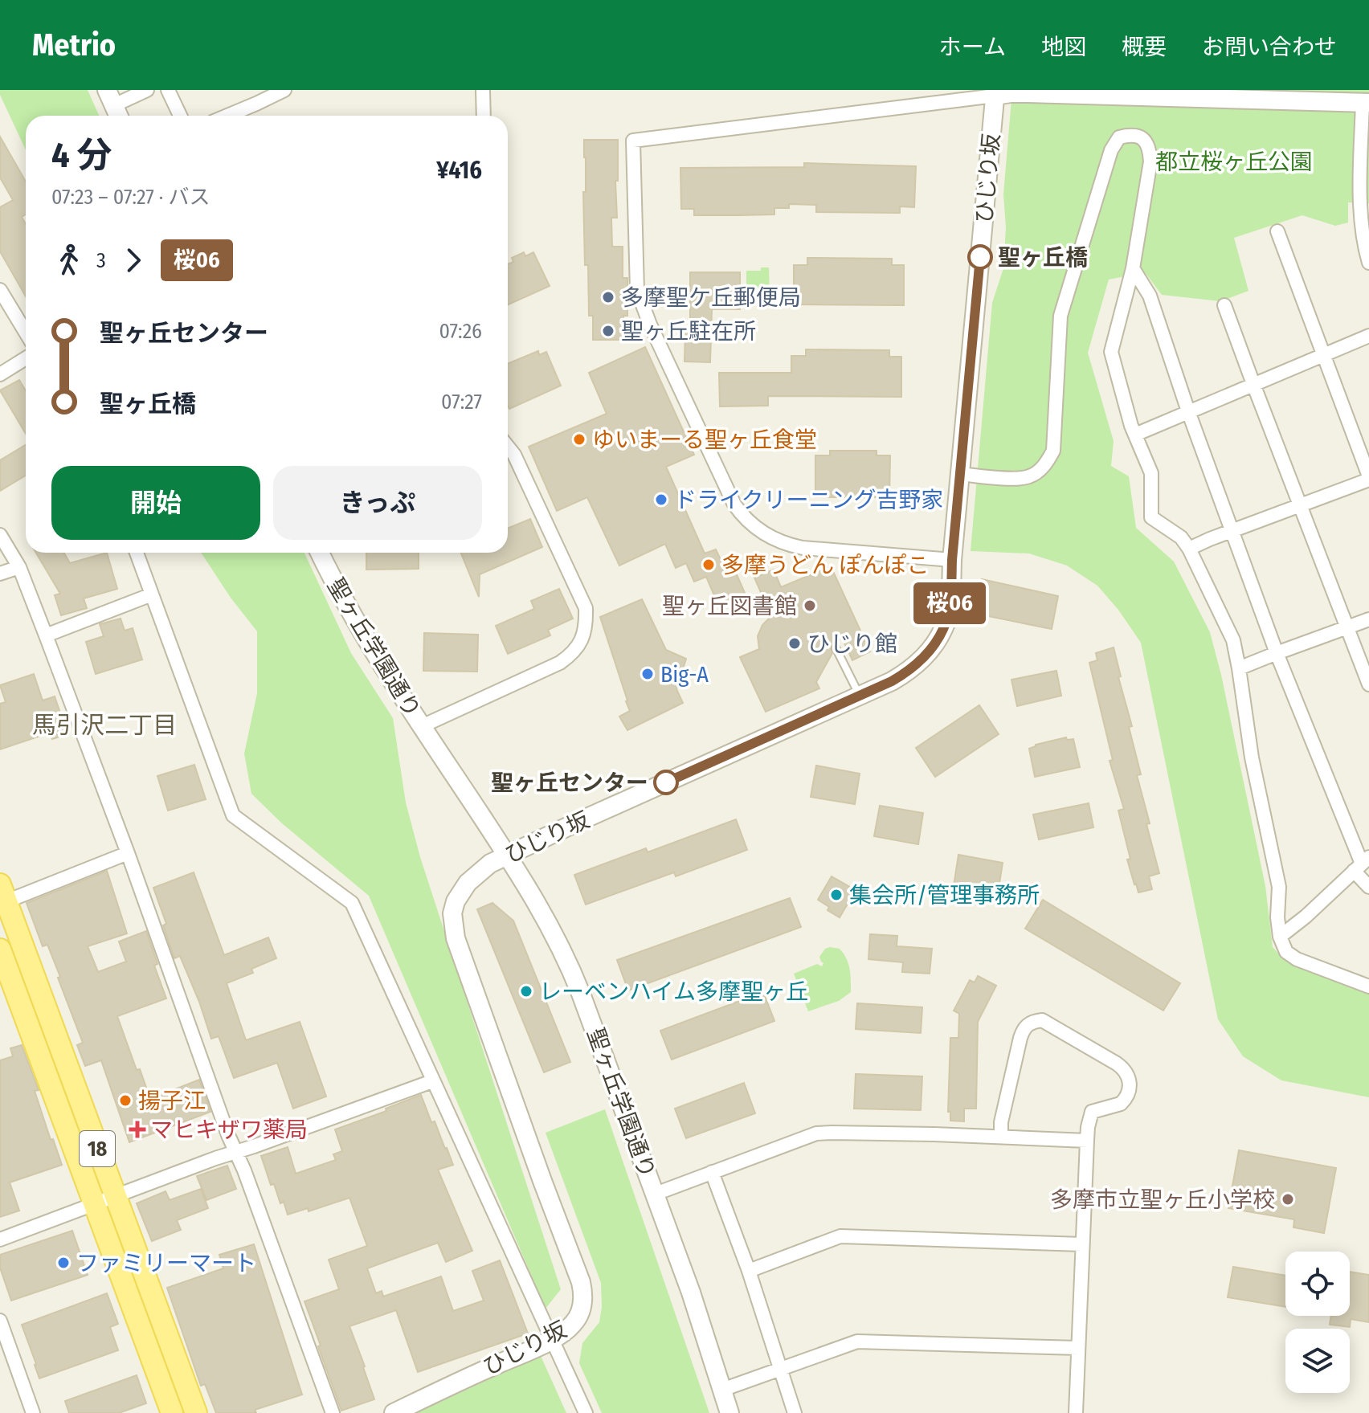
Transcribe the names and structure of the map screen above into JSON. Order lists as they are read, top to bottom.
{
  "streets": {
    "main road": ["18"],
    "street": ["ひじり坂", "聖ヶ丘学園通り"]
  },
  "crossings": [
    ["ひじり坂", "聖ヶ丘学園通り"]
  ],
  "districts": ["馬引沢二丁目"],
  "parks": ["都立桜ヶ丘公園"],
  "places": {
    "other": [
      "聖ヶ丘橋",
      "多摩聖ケ丘郵便局",
      "聖ヶ丘駐在所",
      "ゆいまーる聖ヶ丘食堂",
      "ドライクリーニング吉野家",
      "多摩うどん ぽんぽこ",
      "聖ヶ丘図書館",
      "ひじり館",
      "Big-A",
      "聖ヶ丘センター",
      "集会所/管理事務所",
      "レーベンハイム多摩聖ヶ丘",
      "揚子江",
      "多摩市立聖ヶ丘小学校",
      "ファミリーマート"
    ],
    "health": ["マヒキザワ薬局"]
  },
  "lines": ["bus line 桜06"],
  "page": {
    "header": "Metrio",
    "nav": [
      "ホーム",
      "地図",
      "概要",
      "お問い合わせ"
    ],
    "on_map": "桜06",
    "heading": ["4 分", "07:23 – 07:27 · バス", "¥416"],
    "legs": ["3", "桜06"],
    "list": [
      {
        "name": "聖ヶ丘センター",
        "value": "07:26"
      },
      {
        "name": "聖ヶ丘橋",
        "value": "07:27"
      }
    ],
    "buttons": ["開始", "きっぷ"]
  }
}
